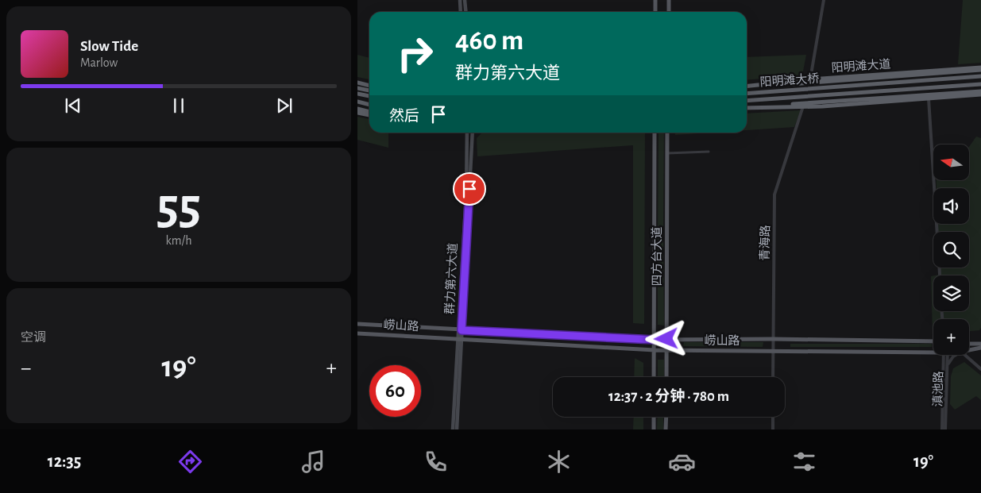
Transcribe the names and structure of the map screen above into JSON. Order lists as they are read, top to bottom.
{
  "streets": {
    "highway": ["阳明滩大道", "阳明滩大桥"],
    "main road": ["四方台大道", "群力第六大道", "崂山路"],
    "street": ["青海路", "滇池路"]
  },
  "crossings": [
    ["青海路", "崂山路"],
    ["四方台大道", "崂山路"],
    ["群力第六大道", "崂山路"]
  ],
  "north": "left",
  "page": {
    "turn": ["460 m", "群力第六大道"],
    "song": ["Slow Tide", "Marlow"],
    "then": "然后",
    "map_buttons": "+",
    "tile": [
      ["55", "km/h"],
      "空调"
    ],
    "heat": ["−", "19°", "+"],
    "limit": "60",
    "trip": "12:37 · 2 分钟 · 780 m",
    "tabs": ["12:35", "19°"]
  }
}
